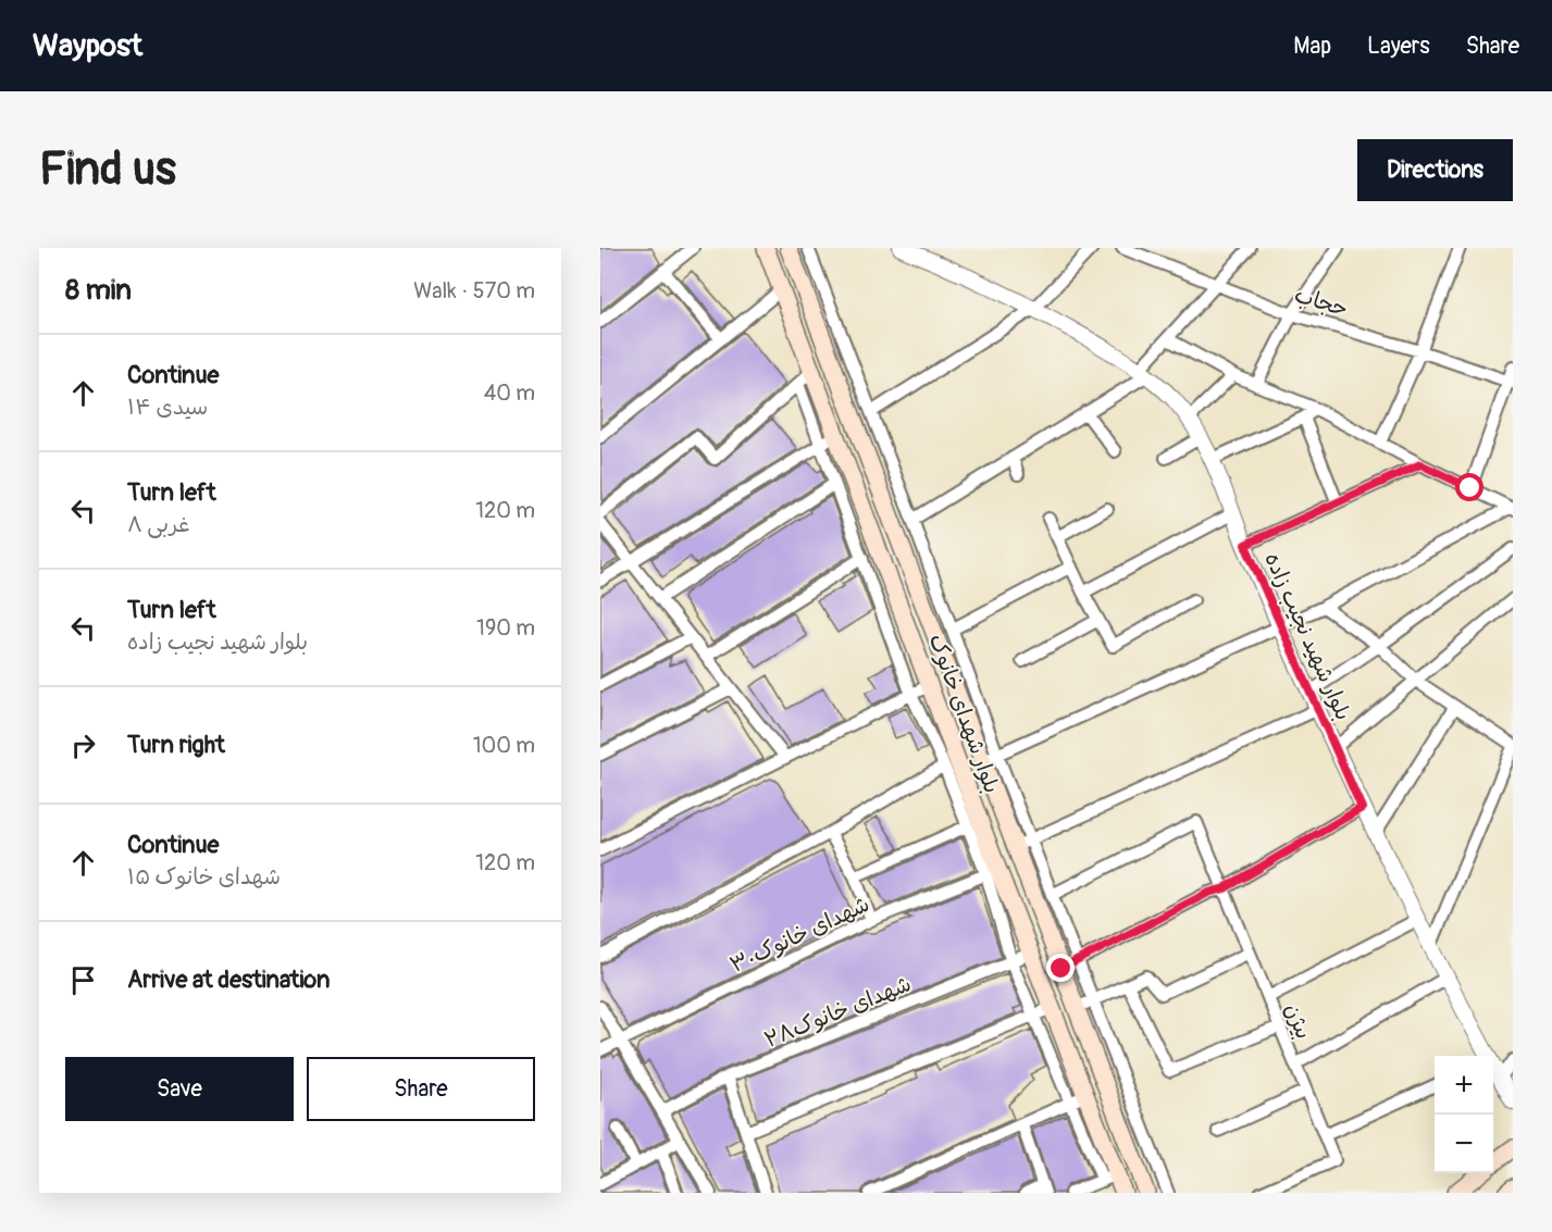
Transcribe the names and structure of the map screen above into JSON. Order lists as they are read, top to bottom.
{
  "streets": {
    "main road": ["بلوار شهدای خانوک"],
    "street": [
      "حجاب",
      "بلوار شهید نجیب زاده",
      "شهدای خانوک۳۰",
      "شهدای خانوک۲۸",
      "بیژن"
    ]
  },
  "crossings": [
    ["بلوار شهدای خانوک", "شهدای خانوک۳۰"],
    ["بلوار شهدای خانوک", "شهدای خانوک۲۸"]
  ],
  "page": {
    "header": "Waypost",
    "nav": ["Map", "Layers", "Share"],
    "buttons": [
      "Directions",
      ["Save", "Share"]
    ],
    "title": "Find us",
    "heading": ["8 min", "Walk · 570 m"],
    "list": [
      ["Continue", "سیدی ۱۴", "40 m"],
      ["Turn left", "غربی ۸", "120 m"],
      ["Turn left", "بلوار شهید نجیب زاده", "190 m"],
      ["Turn right", "100 m"],
      ["Continue", "شهدای خانوک ۱۵", "120 m"],
      "Arrive at destination"
    ],
    "map_buttons": ["+", "−"]
  }
}
